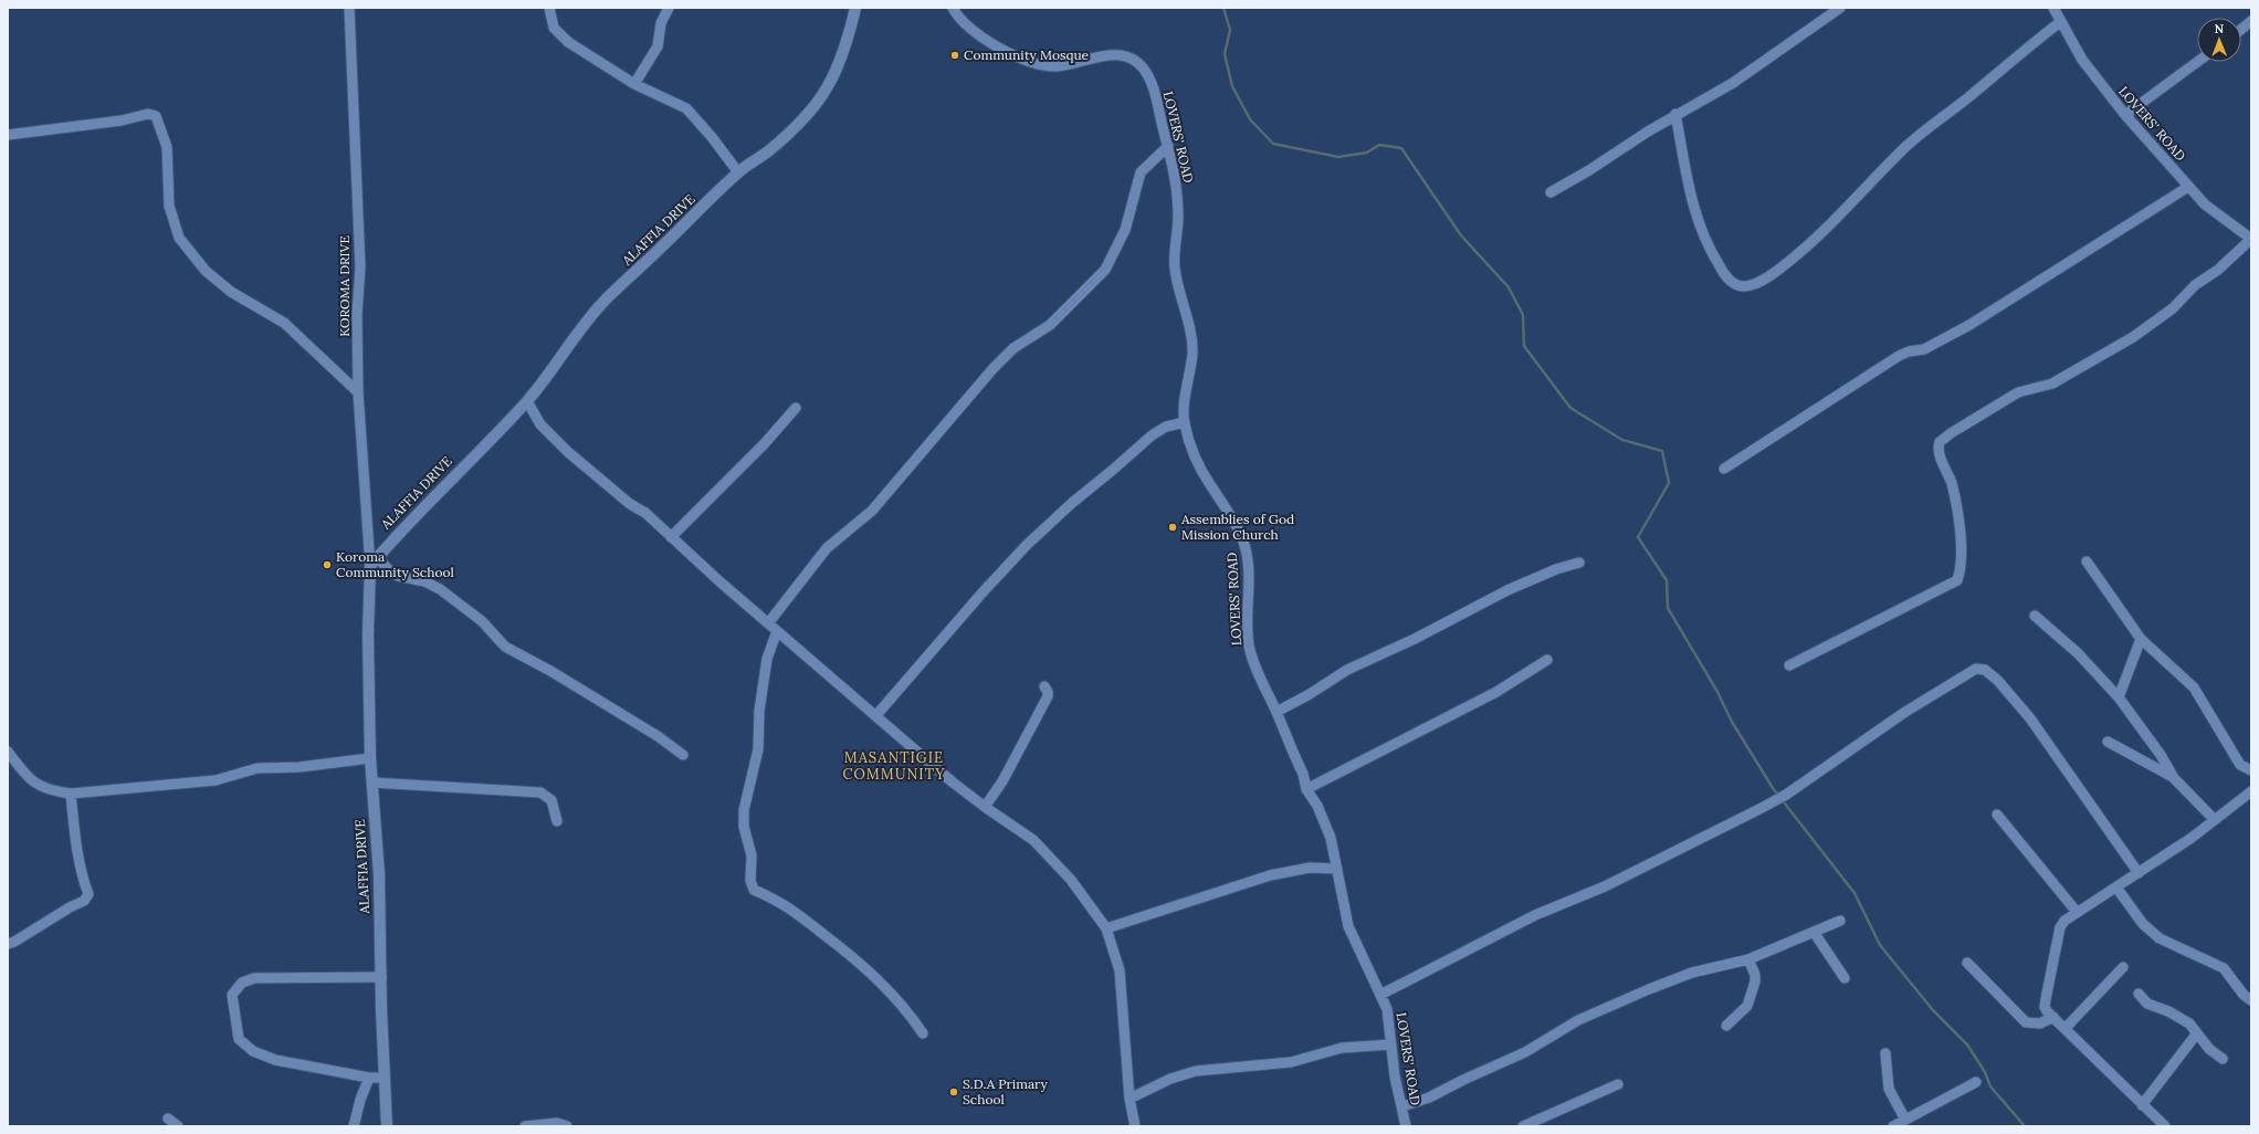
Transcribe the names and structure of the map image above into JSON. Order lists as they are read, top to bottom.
{
  "streets": {
    "street": ["LOVERS' ROAD", "ALAFFIA DRIVE", "KOROMA DRIVE"]
  },
  "crossings": [
    ["ALAFFIA DRIVE", "KOROMA DRIVE"]
  ],
  "districts": ["MASANTIGIE COMMUNITY"],
  "places": [
    "Community Mosque",
    "Assemblies of God Mission Church",
    "Koroma Community School",
    "S.D.A Primary School"
  ],
  "north": "top"
}
